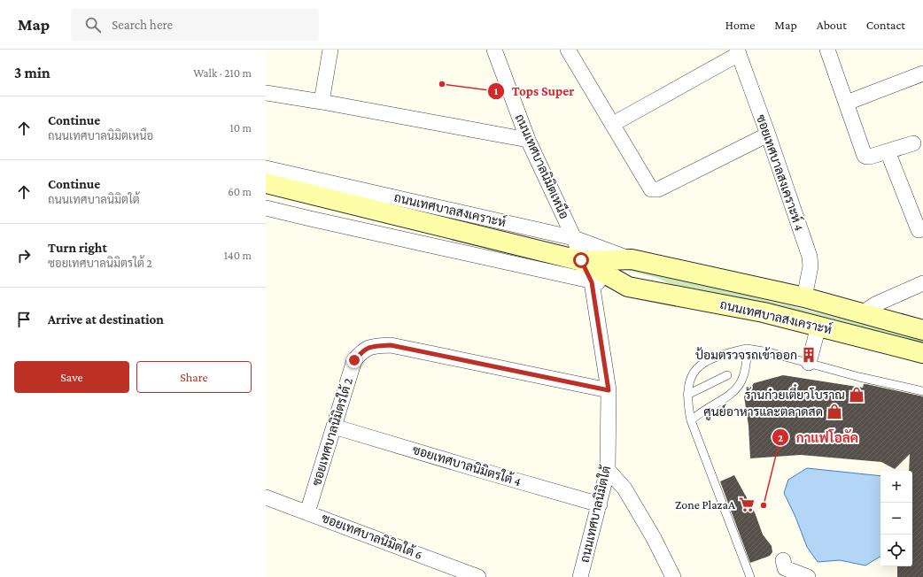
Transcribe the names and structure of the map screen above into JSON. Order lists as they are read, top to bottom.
{
  "streets": {
    "street": [
      "ถนนเทศบาลนิมิตเหนือ",
      "ซอยเทศบาลสงเคราะห์ 4",
      "ถนนเทศบาลสงเคราะห์",
      "ซอยเทศบาลนิมิตรใต้ 2",
      "ซอยเทศบาลนิมิตรใต้ 4",
      "ถนนเทศบาลนิมิตใต้",
      "ซอยเทศบาลนิมิตใต้ 6"
    ]
  },
  "crossings": [
    ["ถนนเทศบาลนิมิตเหนือ", "ถนนเทศบาลสงเคราะห์"],
    ["ถนนเทศบาลนิมิตเหนือ", "ถนนเทศบาลนิมิตใต้"],
    ["ซอยเทศบาลสงเคราะห์ 4", "ถนนเทศบาลสงเคราะห์"],
    ["ถนนเทศบาลสงเคราะห์", "ถนนเทศบาลนิมิตใต้"],
    ["ซอยเทศบาลนิมิตรใต้ 2", "ซอยเทศบาลนิมิตรใต้ 4"],
    ["ซอยเทศบาลนิมิตรใต้ 2", "ถนนเทศบาลนิมิตใต้"],
    ["ซอยเทศบาลนิมิตรใต้ 2", "ซอยเทศบาลนิมิตใต้ 6"],
    ["ซอยเทศบาลนิมิตรใต้ 4", "ถนนเทศบาลนิมิตใต้"]
  ],
  "places": {
    "other": ["Tops Super", "กาแฟโอลัค"],
    "building": ["ป้อมตรวจรถเข้าออก"],
    "shop": ["ร้านก๋วยเตี๋ยวโบราณ", "ศูนย์อาหารและตลาดสด"],
    "supermarket": ["Zone PlazaA"]
  },
  "page": {
    "header": "Map",
    "search": "Search here",
    "nav": [
      "Home",
      "Map",
      "About",
      "Contact"
    ],
    "heading": ["3 min", "Walk · 210 m"],
    "list": [
      ["Continue", "ถนนเทศบาลนิมิตเหนือ", "10 m"],
      ["Continue", "ถนนเทศบาลนิมิตใต้", "60 m"],
      ["Turn right", "ซอยเทศบาลนิมิตรใต้ 2", "140 m"],
      "Arrive at destination"
    ],
    "buttons": ["Save", "Share"],
    "map_buttons": ["+", "−"]
  }
}
